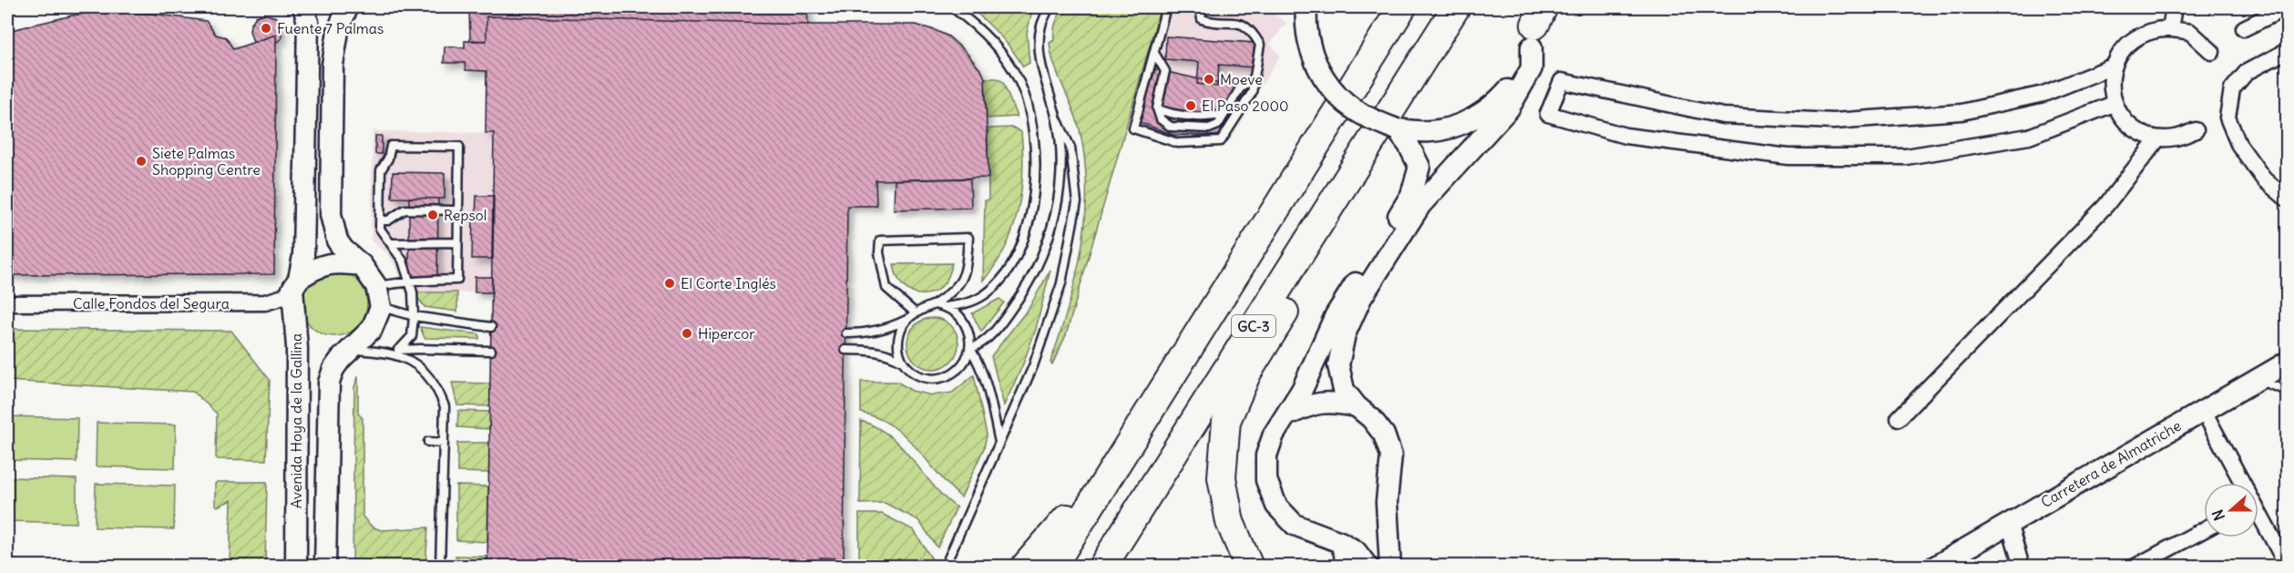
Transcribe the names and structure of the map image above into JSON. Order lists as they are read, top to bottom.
{
  "streets": {
    "highway": ["GC-3"],
    "street": ["Calle Fondos del Segura", "Avenida Hoya de la Gallina", "Carretera de Almatriche"]
  },
  "crossings": [
    ["Calle Fondos del Segura", "Avenida Hoya de la Gallina"]
  ],
  "places": [
    "Fuente 7 Palmas",
    "Moeve",
    "El Paso 2000",
    "Siete Palmas Shopping Centre",
    "Repsol",
    "El Corte Inglés",
    "Hipercor"
  ],
  "north": "left"
}
